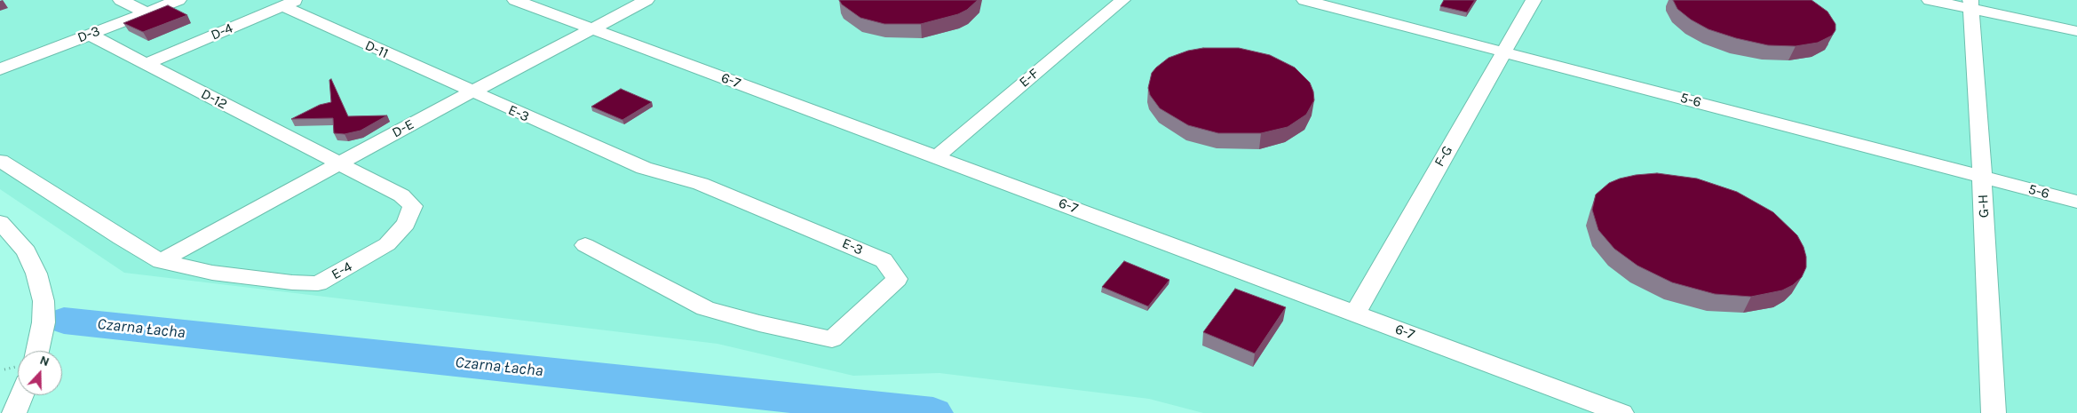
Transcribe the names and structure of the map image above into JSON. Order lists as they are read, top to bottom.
{
  "streets": {
    "street": [
      "D-4",
      "D-3",
      "D-11",
      "E-F",
      "6-7",
      "D-12",
      "5-6",
      "E-3",
      "D-E",
      "F-G",
      "G-H",
      "E-4"
    ]
  },
  "crossings": [
    ["D-4", "D-11"],
    ["D-4", "D-12"],
    ["D-3", "D-12"],
    ["D-11", "E-3"],
    ["D-11", "D-E"],
    ["E-F", "6-7"],
    ["6-7", "D-E"],
    ["6-7", "F-G"],
    ["D-12", "D-E"],
    ["D-12", "E-4"],
    ["5-6", "F-G"],
    ["5-6", "G-H"],
    ["E-3", "D-E"],
    ["D-E", "E-4"]
  ],
  "water": ["Czarna Łacha"],
  "north": "top"
}
